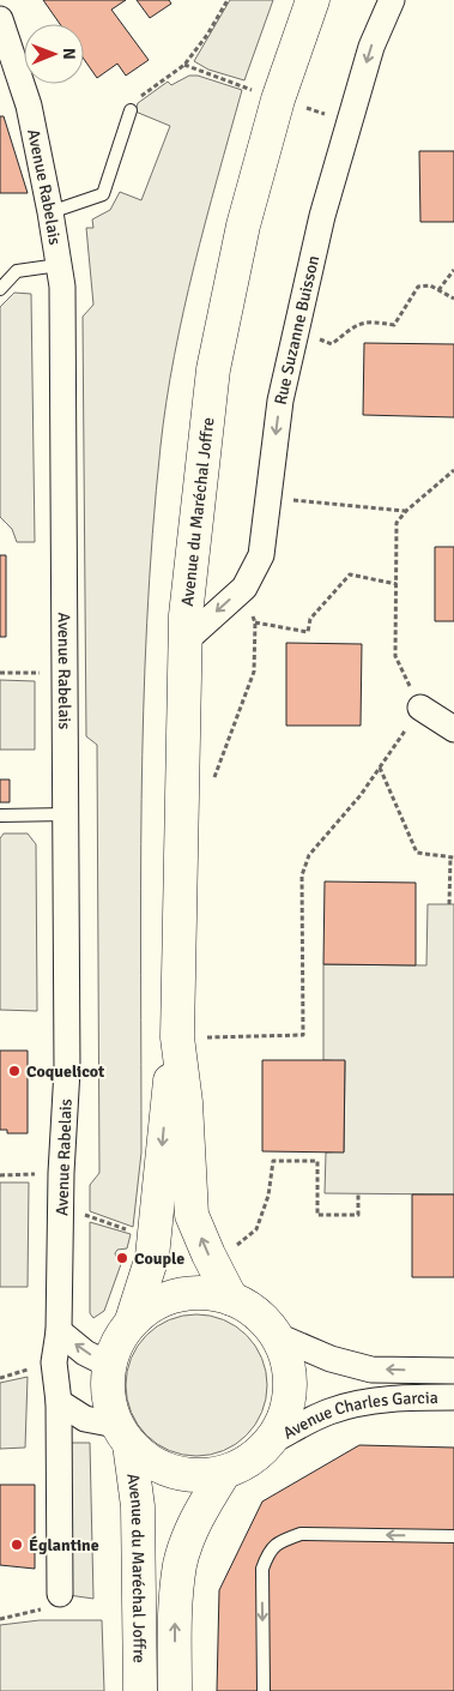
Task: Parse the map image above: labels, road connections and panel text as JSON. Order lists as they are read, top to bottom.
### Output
{
  "streets": {
    "main road": ["Avenue du Maréchal Joffre"],
    "street": ["Avenue Rabelais", "Rue Suzanne Buisson", "Avenue Charles Garcia"]
  },
  "crossings": [
    ["Rue Suzanne Buisson", "Avenue du Maréchal Joffre"],
    ["Avenue du Maréchal Joffre", "Avenue Charles Garcia"]
  ],
  "one_way": ["Rue Suzanne Buisson", "Avenue Charles Garcia"],
  "places": ["Coquelicot", "Couple", "Églantine"],
  "north": "right"
}
